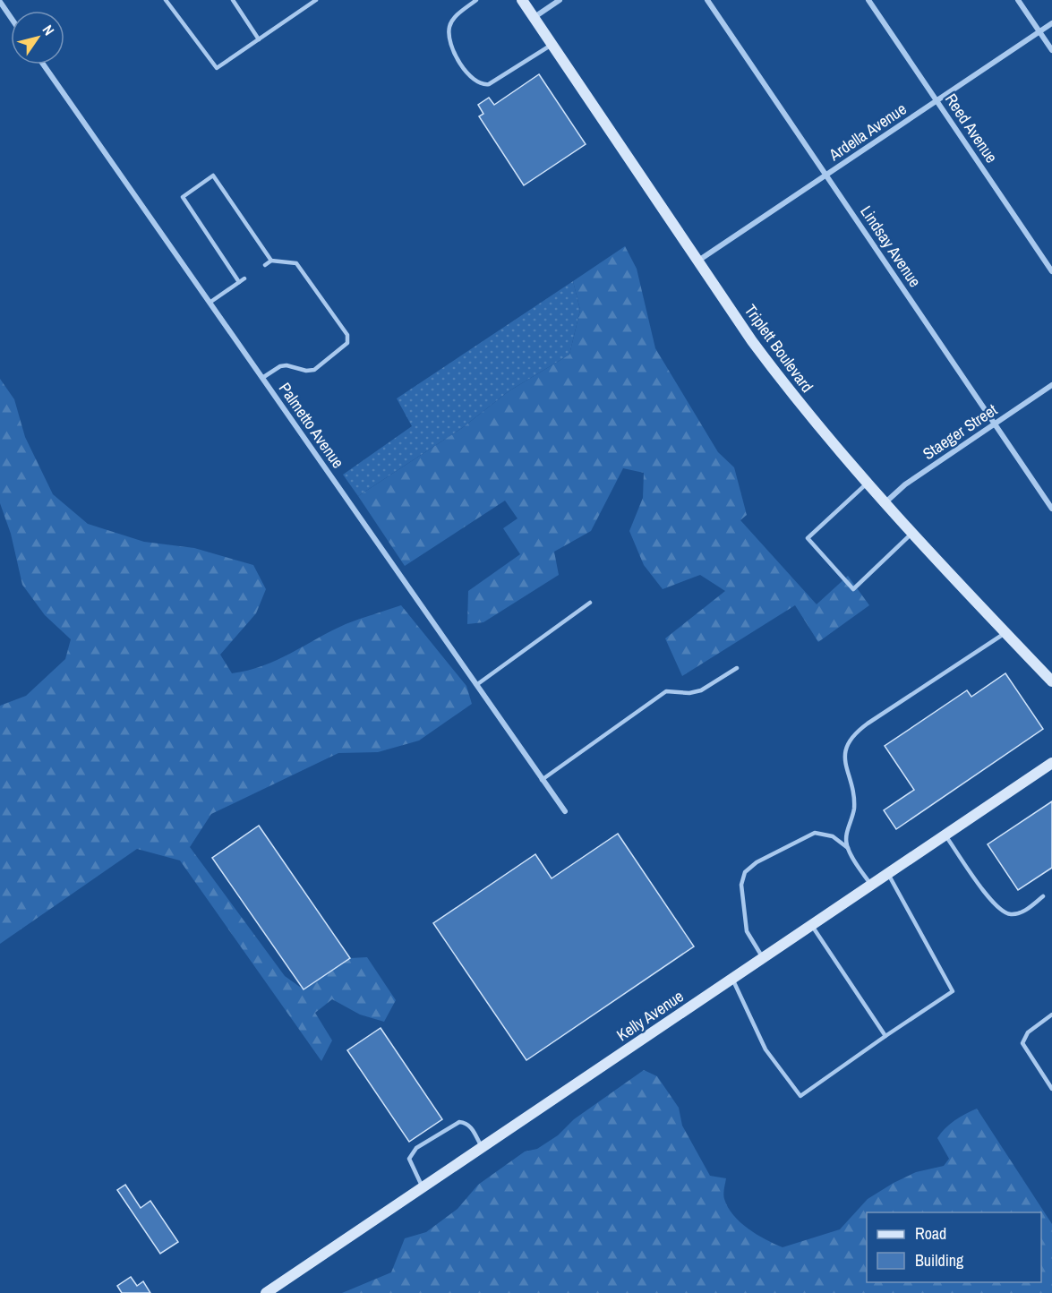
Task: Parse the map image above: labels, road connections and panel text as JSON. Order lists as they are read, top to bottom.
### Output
{
  "streets": {
    "main road": ["Triplett Boulevard", "Kelly Avenue"],
    "street": [
      "Reed Avenue",
      "Ardella Avenue",
      "Lindsay Avenue",
      "Palmetto Avenue",
      "Staeger Street"
    ]
  },
  "crossings": [
    ["Reed Avenue", "Ardella Avenue"],
    ["Ardella Avenue", "Lindsay Avenue"],
    ["Ardella Avenue", "Triplett Boulevard"],
    ["Lindsay Avenue", "Staeger Street"],
    ["Triplett Boulevard", "Staeger Street"]
  ],
  "legend": ["Road", "Building"],
  "north": "top right"
}
